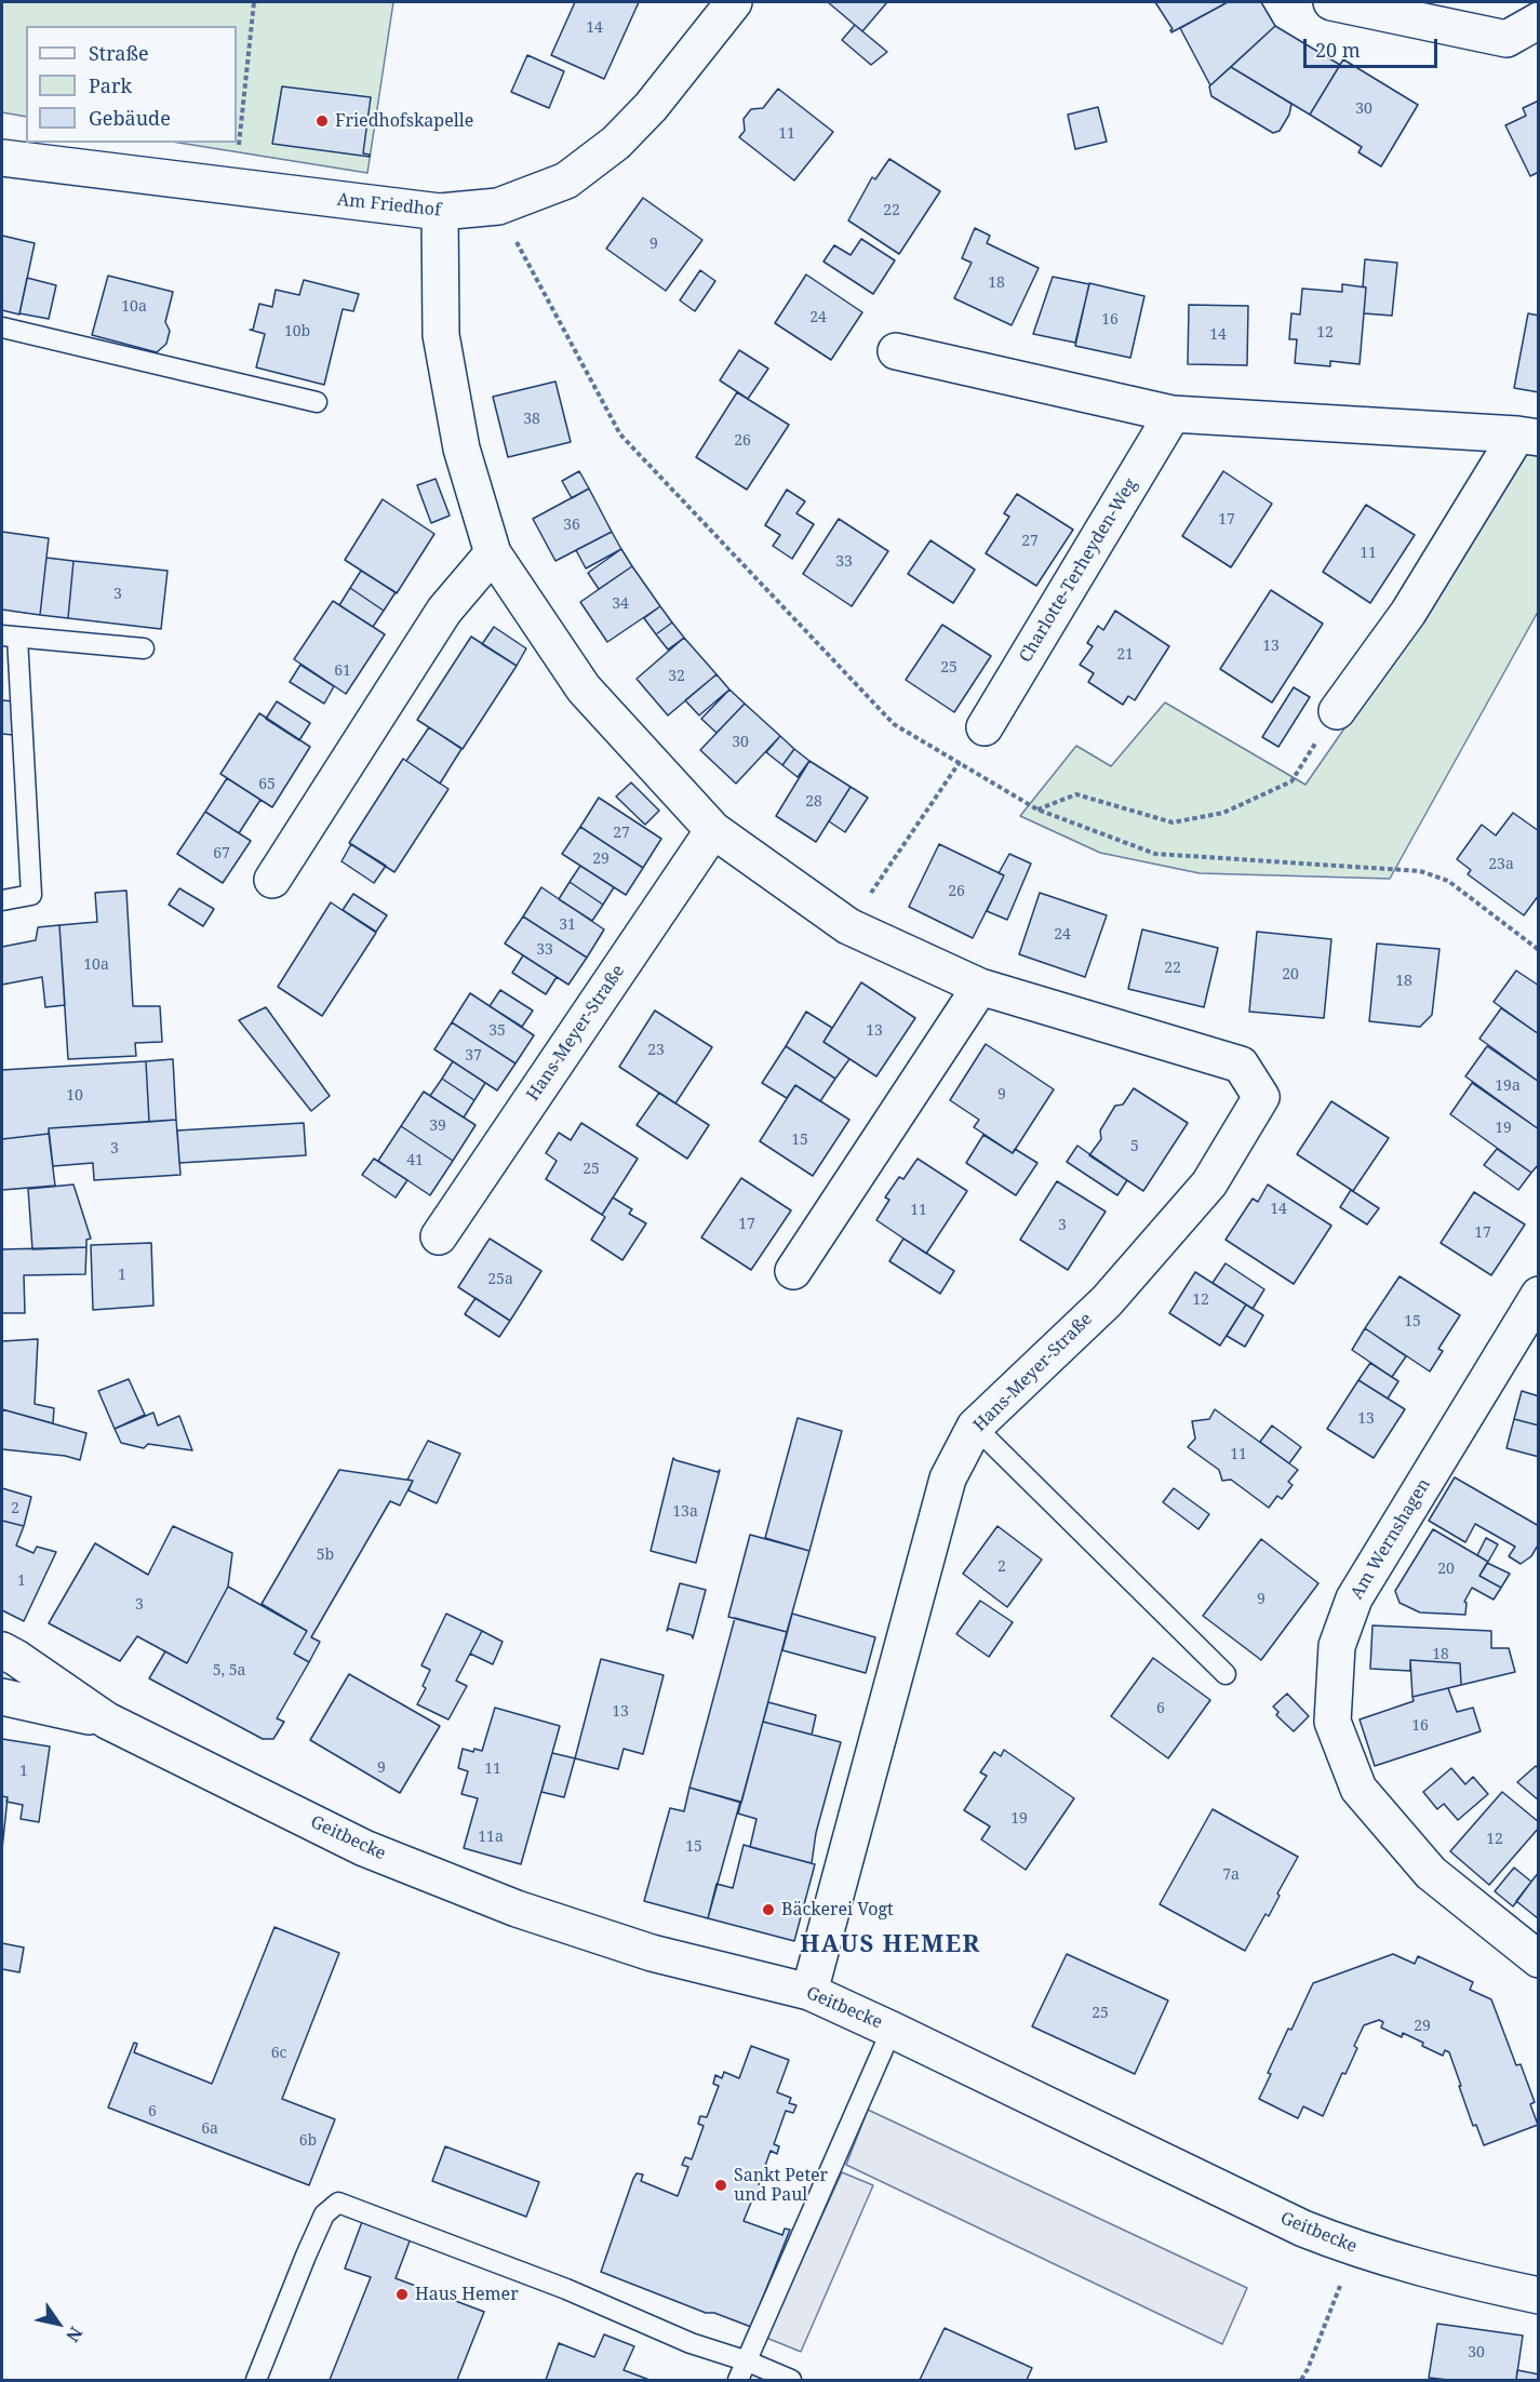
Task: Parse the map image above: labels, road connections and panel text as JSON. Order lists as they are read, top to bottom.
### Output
{
  "streets": {
    "street": [
      "Am Friedhof",
      "Charlotte-Terheyden-Weg",
      "Hans-Meyer-Straße",
      "Am Wernshagen",
      "Geitbecke"
    ]
  },
  "crossings": [
    ["Am Friedhof", "Hans-Meyer-Straße"],
    ["Hans-Meyer-Straße", "Geitbecke"]
  ],
  "districts": ["HAUS HEMER"],
  "places": [
    "Friedhofskapelle",
    "Bäckerei Vogt",
    "Sankt Peter und Paul",
    "Haus Hemer"
  ],
  "house_numbers": [
    "14",
    "30",
    "11",
    "22",
    "9",
    "18",
    "10a",
    "24",
    "16",
    "10b",
    "12",
    "14",
    "38",
    "26",
    "17",
    "36",
    "27",
    "11",
    "33",
    "3",
    "34",
    "13",
    "21",
    "25",
    "61",
    "32",
    "30",
    "65",
    "28",
    "27",
    "67",
    "29",
    "23a",
    "26",
    "31",
    "24",
    "33",
    "10a",
    "22",
    "20",
    "18",
    "35",
    "13",
    "23",
    "37",
    "19a",
    "9",
    "10",
    "39",
    "19",
    "15",
    "5",
    "3",
    "41",
    "25",
    "14",
    "11",
    "17",
    "3",
    "17",
    "1",
    "25a",
    "12",
    "15",
    "13",
    "11",
    "2",
    "13a",
    "5b",
    "2",
    "20",
    "1",
    "9",
    "3",
    "18",
    "5, 5a",
    "6",
    "13",
    "16",
    "9",
    "11",
    "1",
    "19",
    "11a",
    "12",
    "15",
    "7a",
    "25",
    "29",
    "6c",
    "6",
    "6a",
    "6b",
    "30"
  ],
  "legend": ["Straße", "Park", "Gebäude"],
  "scale_bar": "20 m",
  "north": "bottom right"
}
